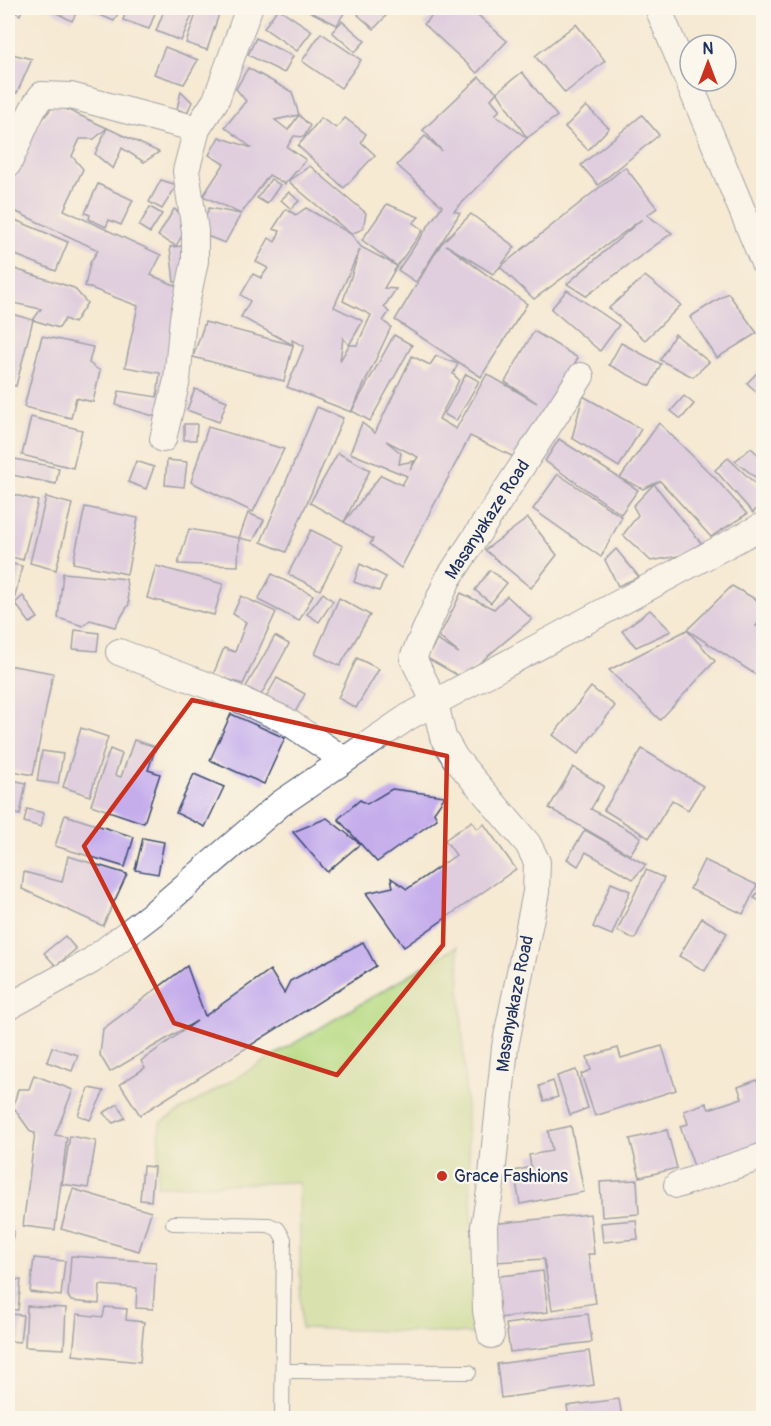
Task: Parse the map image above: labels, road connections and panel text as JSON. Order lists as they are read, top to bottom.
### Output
{
  "streets": {
    "street": ["Masanyakaze Road"]
  },
  "places": ["Grace Fashions"],
  "north": "top"
}
